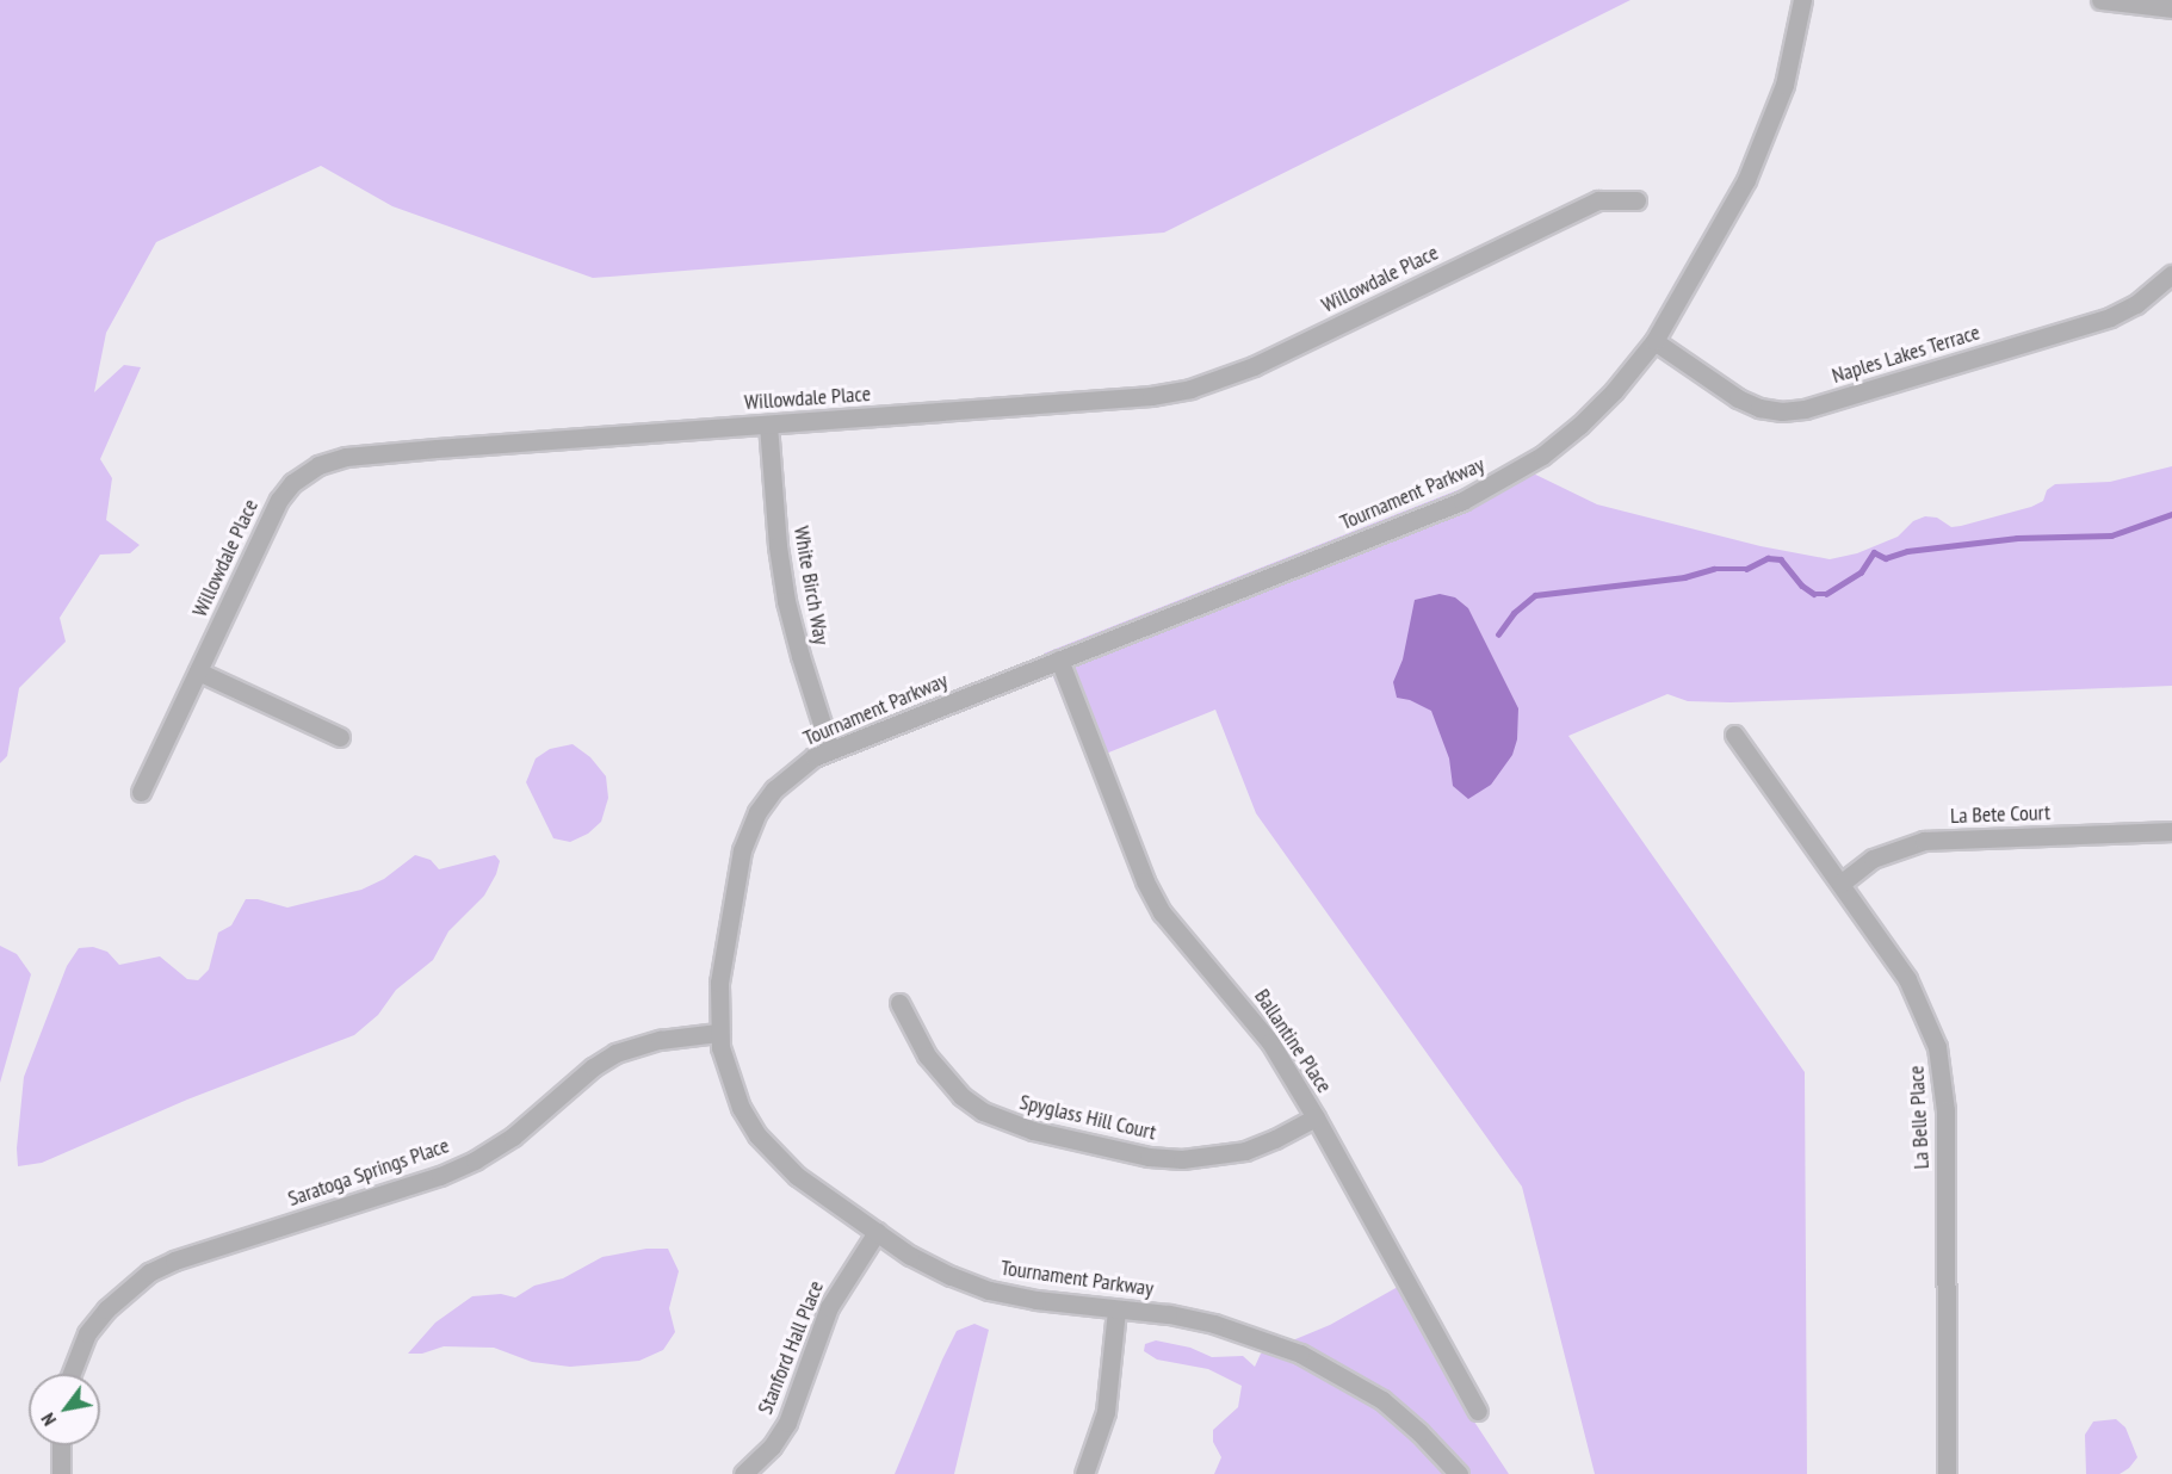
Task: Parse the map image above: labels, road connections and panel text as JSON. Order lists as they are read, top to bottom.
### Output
{
  "streets": {
    "street": [
      "Willowdale Place",
      "Naples Lakes Terrace",
      "Tournament Parkway",
      "White Birch Way",
      "La Bete Court",
      "Ballantine Place",
      "Spyglass Hill Court",
      "La Belle Place",
      "Saratoga Springs Place",
      "Stanford Hall Place"
    ]
  },
  "crossings": [
    ["Willowdale Place", "White Birch Way"],
    ["Naples Lakes Terrace", "Tournament Parkway"],
    ["Tournament Parkway", "White Birch Way"],
    ["Tournament Parkway", "Ballantine Place"],
    ["Tournament Parkway", "Saratoga Springs Place"],
    ["Tournament Parkway", "Stanford Hall Place"],
    ["La Bete Court", "La Belle Place"],
    ["Ballantine Place", "Spyglass Hill Court"]
  ],
  "north": "bottom left"
}
